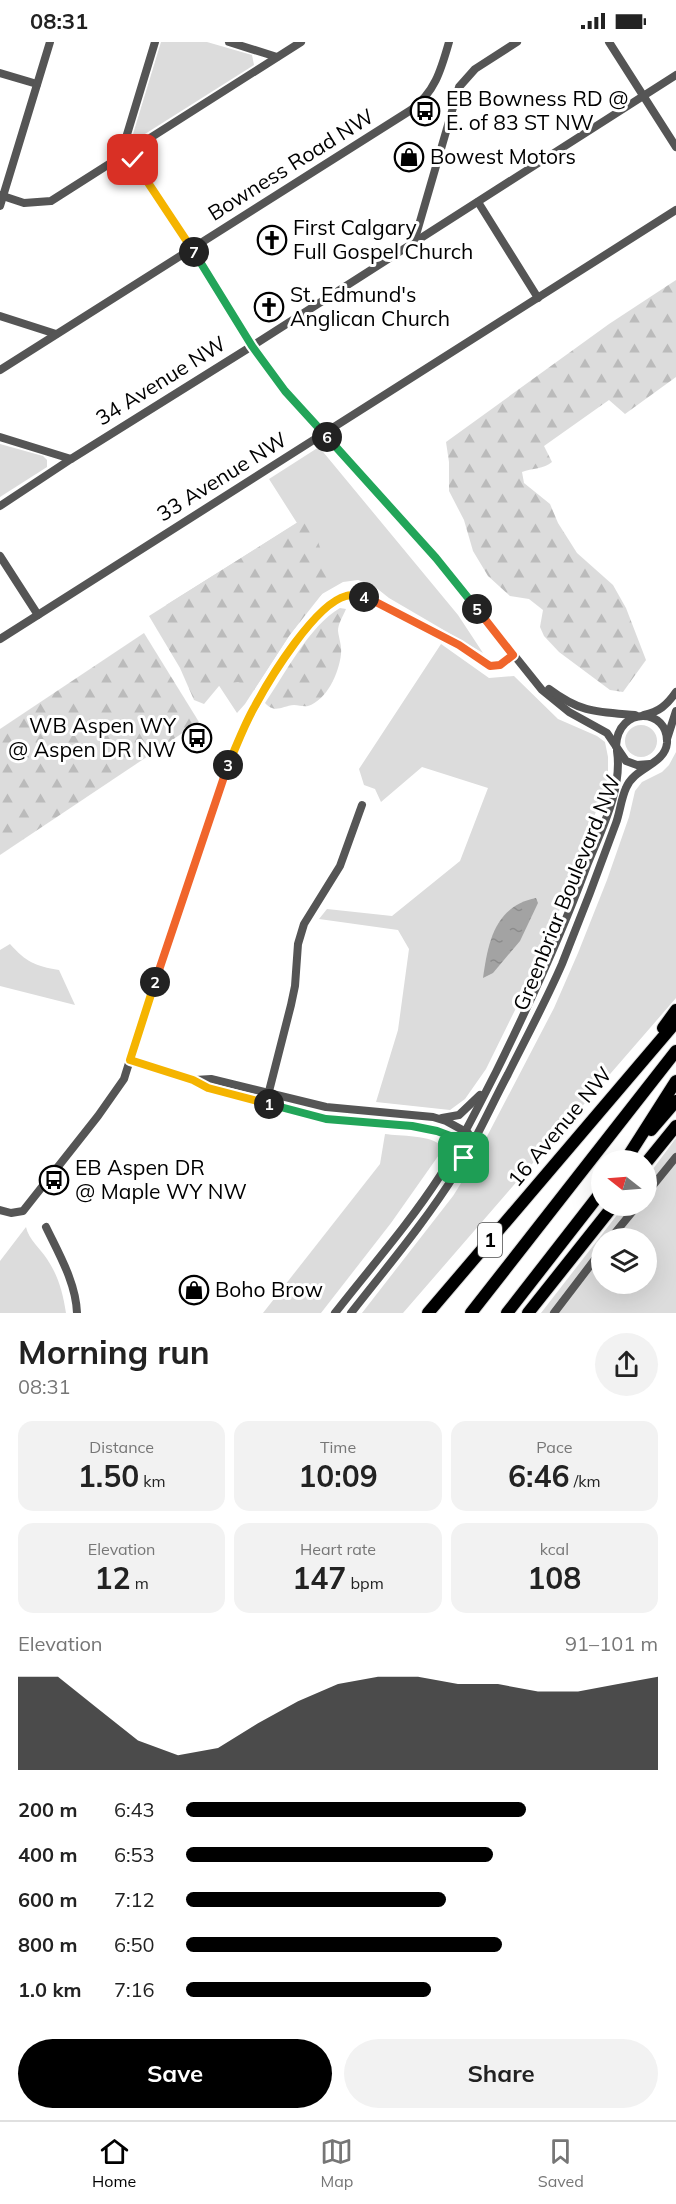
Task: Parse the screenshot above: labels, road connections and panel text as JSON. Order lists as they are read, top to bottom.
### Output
{
  "streets": {
    "highway": ["16 Avenue NW", "1"],
    "street": [
      "Bowness Road NW",
      "34 Avenue NW",
      "33 Avenue NW",
      "Greenbriar Boulevard NW"
    ]
  },
  "places": {
    "bus stop": ["EB Bowness RD @ E. of 83 ST NW", "WB Aspen WY @ Aspen DR NW", "EB Aspen DR @ Maple WY NW"],
    "shop": ["Bowest Motors", "Boho Brow"],
    "church": ["First Calgary Full Gospel Church", "St. Edmund's Anglican Church"]
  },
  "north": "left",
  "page": {
    "status": "08:31",
    "pins": [
      "7",
      "6",
      "4",
      "5",
      "3",
      "2",
      "1"
    ],
    "heading": ["Morning run", "08:31"],
    "stats": [
      ["Distance", "1.50 km"],
      ["Time", "10:09"],
      ["Pace", "6:46 /km"],
      ["Elevation", "12 m"],
      ["Heart rate", "147 bpm"],
      ["kcal", "108"]
    ],
    "chart": ["Elevation", "91–101 m"],
    "list": [
      {
        "name": "200 m",
        "note": "6:43"
      },
      {
        "name": "400 m",
        "note": "6:53"
      },
      {
        "name": "600 m",
        "note": "7:12"
      },
      {
        "name": "800 m",
        "note": "6:50"
      },
      {
        "name": "1.0 km",
        "note": "7:16"
      }
    ],
    "buttons": ["Save", "Share"],
    "tabs": ["Home", "Map", "Saved"]
  }
}
